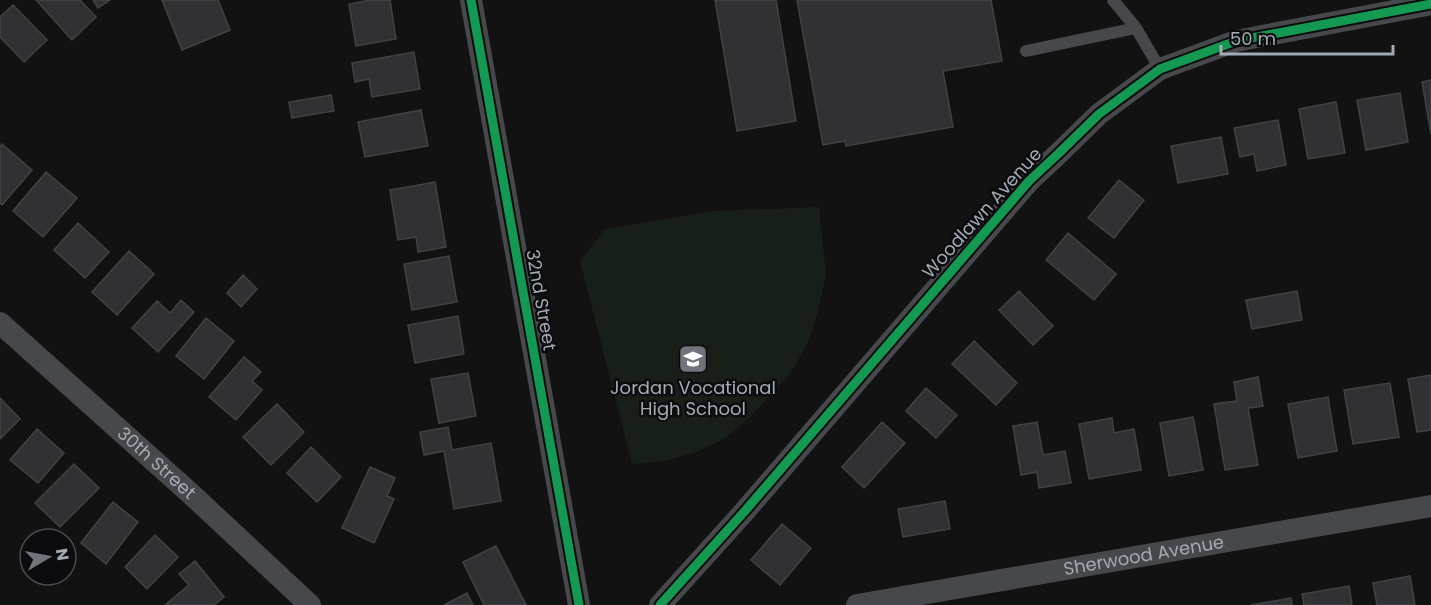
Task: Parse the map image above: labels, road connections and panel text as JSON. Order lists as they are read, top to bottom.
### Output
{
  "streets": {
    "street": [
      "Woodlawn Avenue",
      "32nd Street",
      "30th Street",
      "Sherwood Avenue"
    ]
  },
  "places": {
    "school or university": ["Jordan Vocational High School"]
  },
  "scale_bar": "50 m",
  "north": "right"
}
